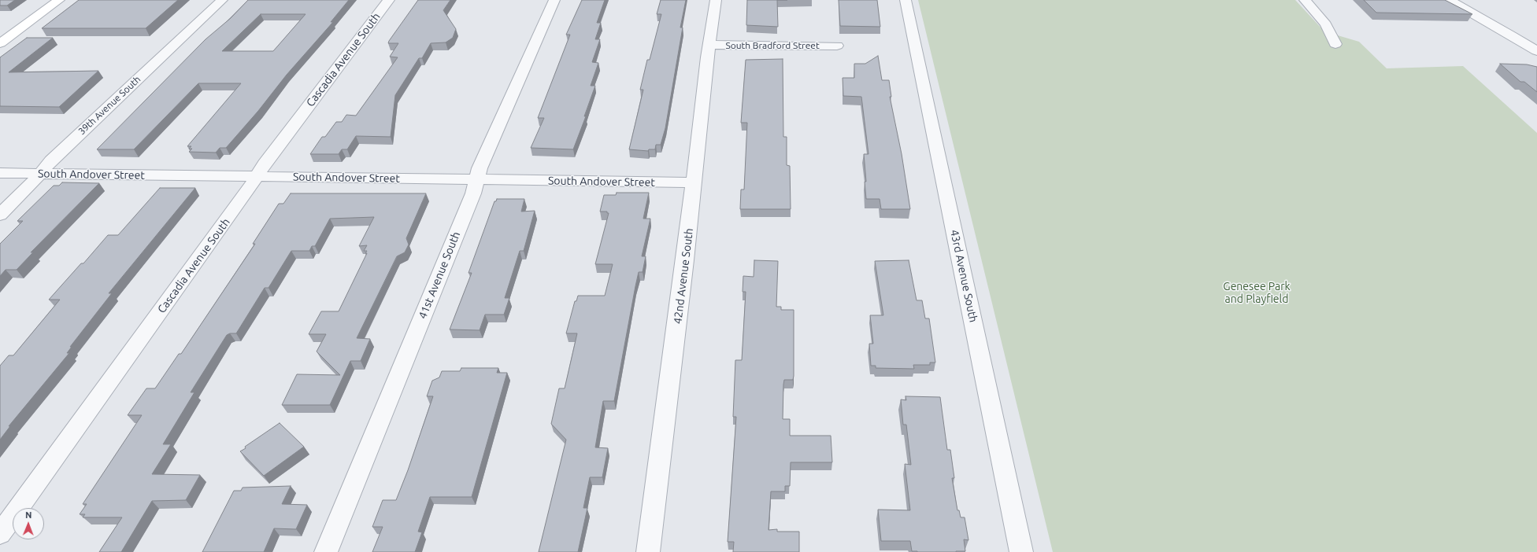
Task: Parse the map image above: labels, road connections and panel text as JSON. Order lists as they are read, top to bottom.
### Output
{
  "streets": {
    "street": [
      "South Bradford Street",
      "Cascadia Avenue South",
      "39th Avenue South",
      "South Andover Street",
      "41st Avenue South",
      "42nd Avenue South",
      "43rd Avenue South"
    ]
  },
  "crossings": [
    ["South Bradford Street", "42nd Avenue South"],
    ["Cascadia Avenue South", "South Andover Street"],
    ["39th Avenue South", "South Andover Street"],
    ["South Andover Street", "41st Avenue South"],
    ["South Andover Street", "42nd Avenue South"]
  ],
  "parks": ["Genesee Park and Playfield"],
  "north": "top"
}
